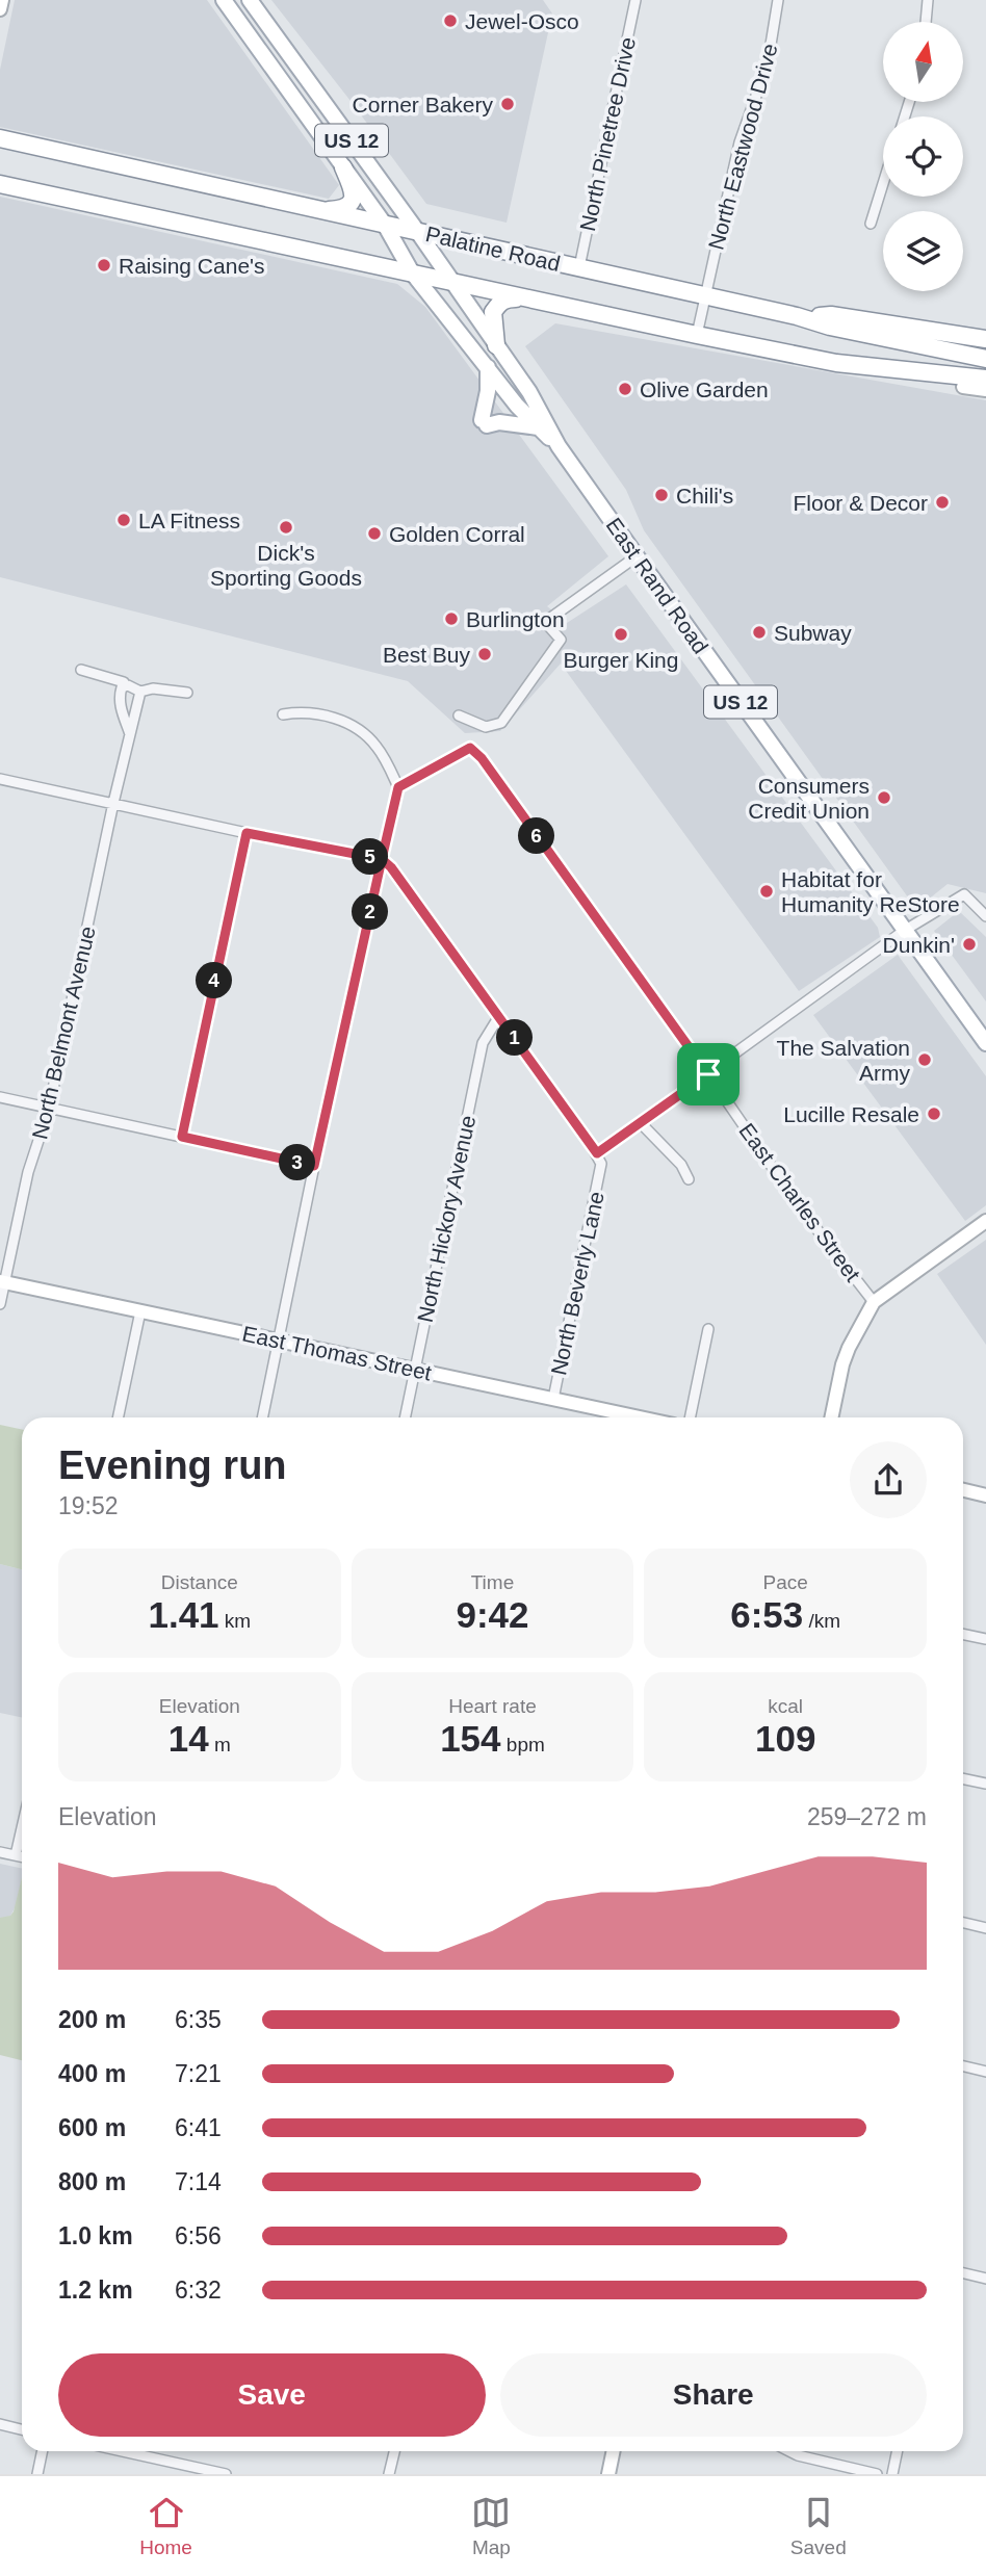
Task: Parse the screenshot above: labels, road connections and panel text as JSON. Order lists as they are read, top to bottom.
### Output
{
  "streets": {
    "highway": ["Palatine Road"],
    "main road": ["US 12", "East Rand Road"],
    "street": [
      "North Pinetree Drive",
      "North Eastwood Drive",
      "North Belmont Avenue",
      "East Charles Street",
      "North Hickory Avenue",
      "North Beverly Lane",
      "East Thomas Street"
    ]
  },
  "crossings": [
    ["North Pinetree Drive", "Palatine Road"],
    ["North Eastwood Drive", "Palatine Road"],
    ["Palatine Road", "East Rand Road"],
    ["North Belmont Avenue", "East Thomas Street"],
    ["North Hickory Avenue", "East Thomas Street"],
    ["North Beverly Lane", "East Thomas Street"]
  ],
  "places": [
    "Jewel-Osco",
    "Corner Bakery",
    "Raising Cane's",
    "Olive Garden",
    "Chili's",
    "Floor & Decor",
    "LA Fitness",
    "Dick's Sporting Goods",
    "Golden Corral",
    "Burlington",
    "Subway",
    "Burger King",
    "Best Buy",
    "Consumers Credit Union",
    "Habitat for Humanity ReStore",
    "Dunkin'",
    "The Salvation Army",
    "Lucille Resale"
  ],
  "north": "top",
  "page": {
    "pins": [
      "6",
      "5",
      "2",
      "4",
      "1",
      "3"
    ],
    "heading": ["Evening run", "19:52"],
    "stats": [
      ["Distance", "1.41 km"],
      ["Time", "9:42"],
      ["Pace", "6:53 /km"],
      ["Elevation", "14 m"],
      ["Heart rate", "154 bpm"],
      ["kcal", "109"]
    ],
    "chart": ["Elevation", "259–272 m"],
    "list": [
      {
        "name": "200 m",
        "note": "6:35"
      },
      {
        "name": "400 m",
        "note": "7:21"
      },
      {
        "name": "600 m",
        "note": "6:41"
      },
      {
        "name": "800 m",
        "note": "7:14"
      },
      {
        "name": "1.0 km",
        "note": "6:56"
      },
      {
        "name": "1.2 km",
        "note": "6:32"
      }
    ],
    "buttons": ["Save", "Share"],
    "tabs": ["Home", "Map", "Saved"]
  }
}
